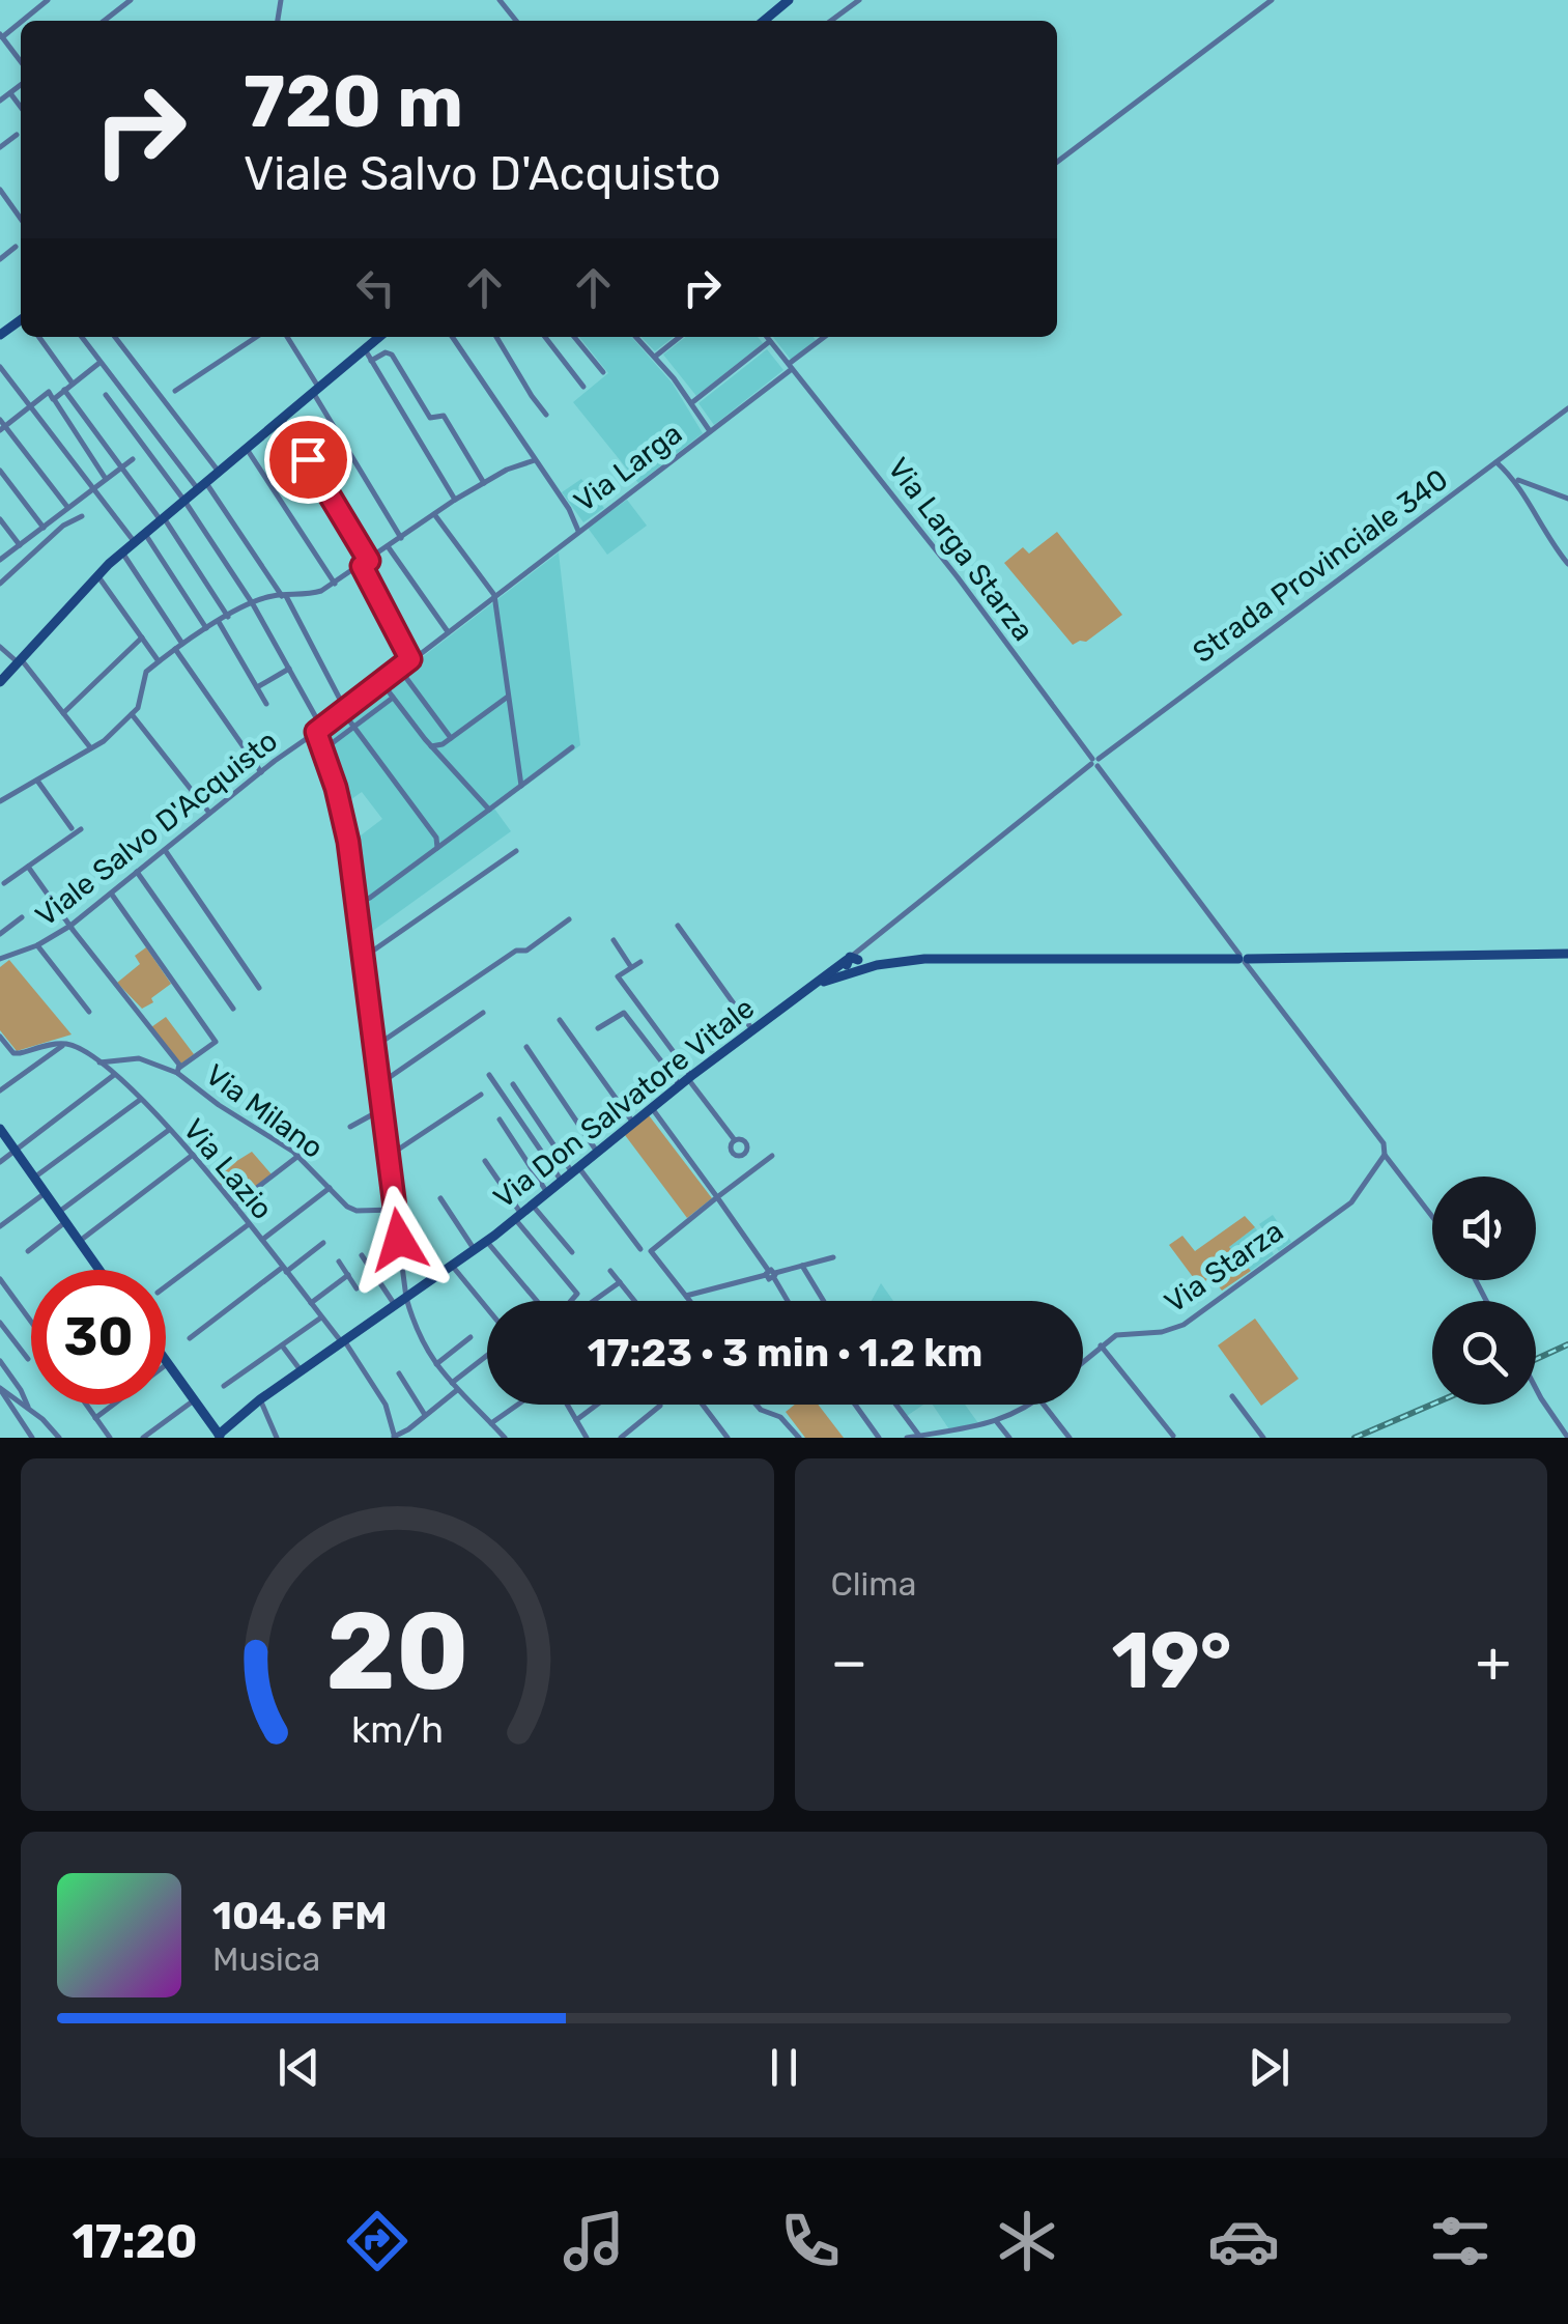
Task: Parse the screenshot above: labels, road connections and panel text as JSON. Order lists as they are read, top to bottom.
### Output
{
  "streets": {
    "street": [
      "Via Larga",
      "Via Larga Starza",
      "Strada Provinciale 340",
      "Viale Salvo D'Acquisto",
      "Via Don Salvatore Vitale",
      "Via Milano",
      "Via Lazio",
      "Via Starza"
    ]
  },
  "crossings": [
    ["Via Larga", "Via Larga Starza"],
    ["Via Larga", "Viale Salvo D'Acquisto"],
    ["Via Larga Starza", "Strada Provinciale 340"],
    ["Via Larga Starza", "Via Don Salvatore Vitale"],
    ["Via Larga Starza", "Via Starza"],
    ["Strada Provinciale 340", "Via Don Salvatore Vitale"],
    ["Via Don Salvatore Vitale", "Via Lazio"],
    ["Via Milano", "Via Lazio"]
  ],
  "page": {
    "turn": ["720 m", "Viale Salvo D'Acquisto"],
    "limit": "30",
    "trip": "17:23 · 3 min · 1.2 km",
    "tile": "Clima",
    "heat": ["−", "19°", "+"],
    "song": ["104.6 FM", "Musica"],
    "tabs": "17:20",
    "gauge": ["20", "km/h"]
  }
}
